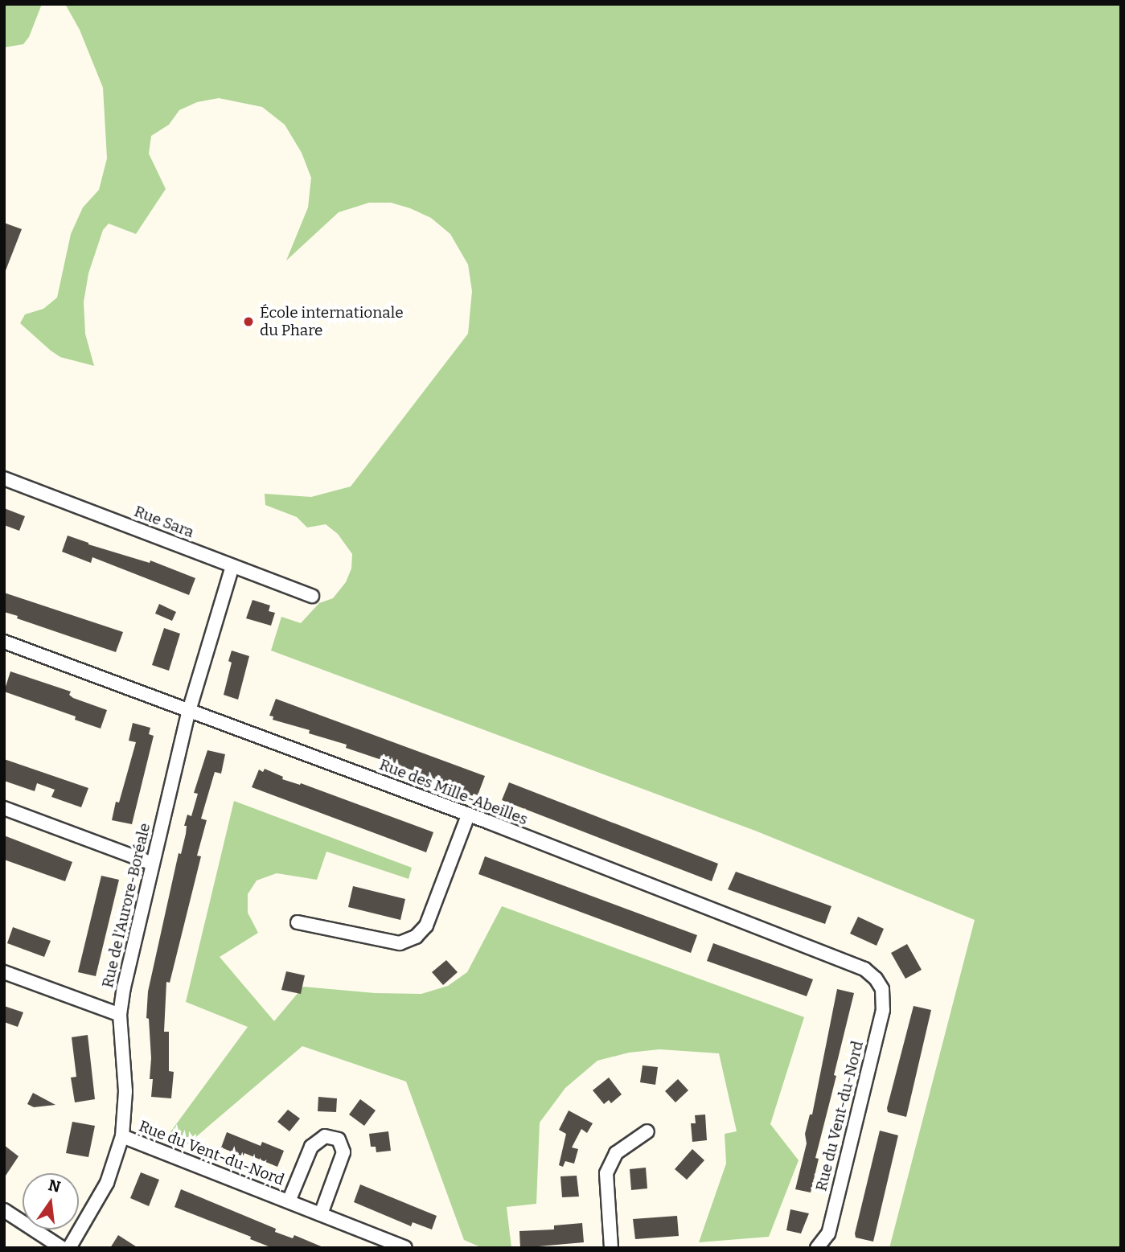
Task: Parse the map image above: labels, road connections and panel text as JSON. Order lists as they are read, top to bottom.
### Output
{
  "streets": {
    "street": [
      "Rue Sara",
      "Rue des Mille-Abeilles",
      "Rue de l'Aurore-Boréale",
      "Rue du Vent-du-Nord"
    ]
  },
  "crossings": [
    ["Rue Sara", "Rue de l'Aurore-Boréale"],
    ["Rue des Mille-Abeilles", "Rue de l'Aurore-Boréale"],
    ["Rue des Mille-Abeilles", "Rue du Vent-du-Nord"],
    ["Rue de l'Aurore-Boréale", "Rue du Vent-du-Nord"]
  ],
  "places": ["École internationale du Phare"],
  "north": "top"
}
